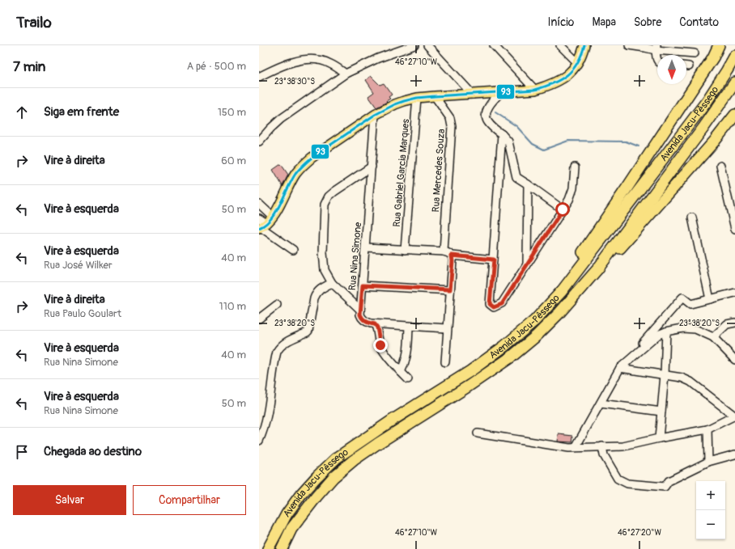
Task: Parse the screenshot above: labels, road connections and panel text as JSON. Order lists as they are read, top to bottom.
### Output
{
  "streets": {
    "highway": ["Avenida Jacu-Pêssego"],
    "street": ["Rua Mercedes Souza", "Rua Gabriel Garcia Marques", "Rua Nina Simone"]
  },
  "lines": ["transit line 93"],
  "north": "bottom",
  "page": {
    "header": "Trailo",
    "nav": [
      "Início",
      "Mapa",
      "Sobre",
      "Contato"
    ],
    "heading": ["7 min", "A pé · 500 m"],
    "list": [
      ["Siga em frente", "150 m"],
      ["Vire à direita", "60 m"],
      ["Vire à esquerda", "50 m"],
      ["Vire à esquerda", "Rua José Wilker", "40 m"],
      ["Vire à direita", "Rua Paulo Goulart", "110 m"],
      ["Vire à esquerda", "Rua Nina Simone", "40 m"],
      ["Vire à esquerda", "Rua Nina Simone", "50 m"],
      "Chegada ao destino"
    ],
    "buttons": ["Salvar", "Compartilhar"],
    "map_buttons": ["+", "−"]
  },
  "coordinates": [
    "46°27'10\"W",
    "23°38'30\"S",
    "23°38'20\"S",
    "46°27'20\"W"
  ]
}
